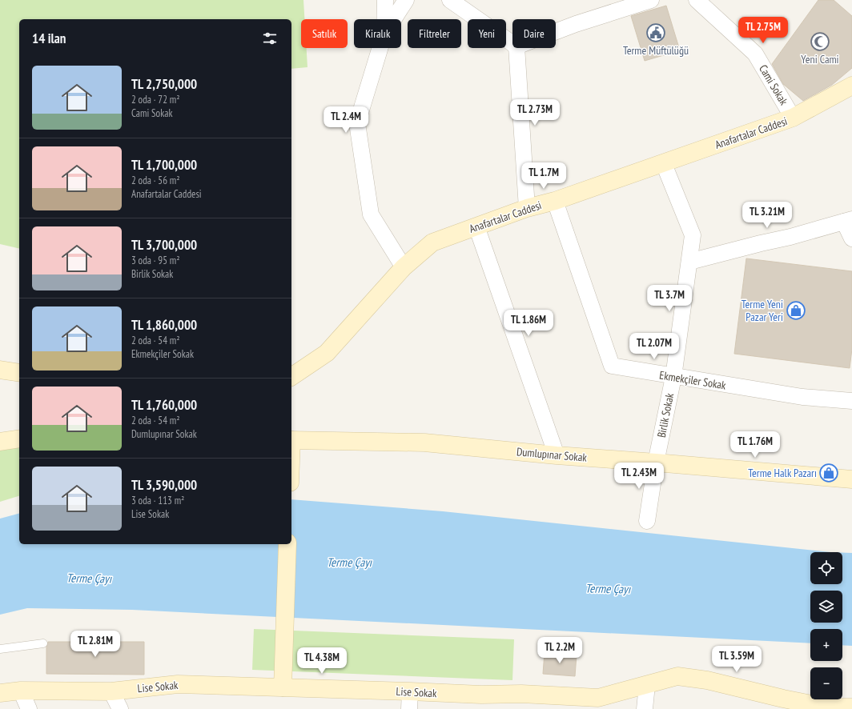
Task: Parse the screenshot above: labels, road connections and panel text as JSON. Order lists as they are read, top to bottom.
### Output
{
  "streets": {
    "street": [
      "Cami Sokak",
      "Anafartalar Caddesi",
      "Ekmekçiler Sokak",
      "Birlik Sokak",
      "Dumlupınar Sokak",
      "Lise Sokak"
    ]
  },
  "crossings": [
    ["Cami Sokak", "Anafartalar Caddesi"],
    ["Anafartalar Caddesi", "Ekmekçiler Sokak"],
    ["Anafartalar Caddesi", "Birlik Sokak"],
    ["Ekmekçiler Sokak", "Birlik Sokak"],
    ["Birlik Sokak", "Dumlupınar Sokak"]
  ],
  "water": ["Terme Çayı"],
  "places": {
    "public building": ["Terme Müftülüğü"],
    "mosque": ["Yeni Cami"],
    "shop": ["Terme Yeni Pazar Yeri", "Terme Halk Pazarı"]
  },
  "page": {
    "price": [
      "TL 2.75M",
      "TL 2.73M",
      "TL 2.4M",
      "TL 1.7M",
      "TL 3.21M",
      "TL 3.7M",
      "TL 1.86M",
      "TL 2.07M",
      "TL 1.76M",
      "TL 2.43M",
      "TL 2.81M",
      "TL 2.2M",
      "TL 3.59M",
      "TL 4.38M"
    ],
    "chip": [
      "Satılık",
      "Kiralık",
      "Filtreler",
      "Yeni",
      "Daire"
    ],
    "heading": "14 ilan",
    "list": [
      {
        "name": "TL 2,750,000",
        "note": "2 oda · 72 m² · Cami Sokak"
      },
      {
        "name": "TL 1,700,000",
        "note": "2 oda · 56 m² · Anafartalar Caddesi"
      },
      {
        "name": "TL 3,700,000",
        "note": "3 oda · 95 m² · Birlik Sokak"
      },
      {
        "name": "TL 1,860,000",
        "note": "2 oda · 54 m² · Ekmekçiler Sokak"
      },
      {
        "name": "TL 1,760,000",
        "note": "2 oda · 54 m² · Dumlupınar Sokak"
      },
      {
        "name": "TL 3,590,000",
        "note": "3 oda · 113 m² · Lise Sokak"
      }
    ],
    "map_buttons": ["+", "−"]
  }
}
